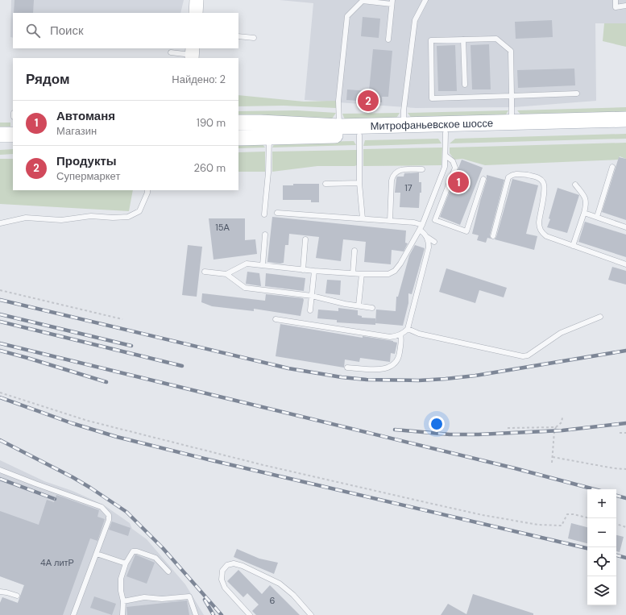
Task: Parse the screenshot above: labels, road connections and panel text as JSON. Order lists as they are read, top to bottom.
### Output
{
  "streets": {
    "main road": ["Митрофаньевское шоссе"]
  },
  "house_numbers": [
    "17",
    "15А",
    "4А литР",
    "6"
  ],
  "page": {
    "search": "Поиск",
    "heading": ["Рядом", "Найдено: 2"],
    "pins": ["2", "1"],
    "list": [
      {
        "mark": "1",
        "name": "Автоманя",
        "note": "Магазин",
        "value": "190 m"
      },
      {
        "mark": "2",
        "name": "Продукты",
        "note": "Супермаркет",
        "value": "260 m"
      }
    ],
    "map_buttons": ["+", "−"]
  }
}
